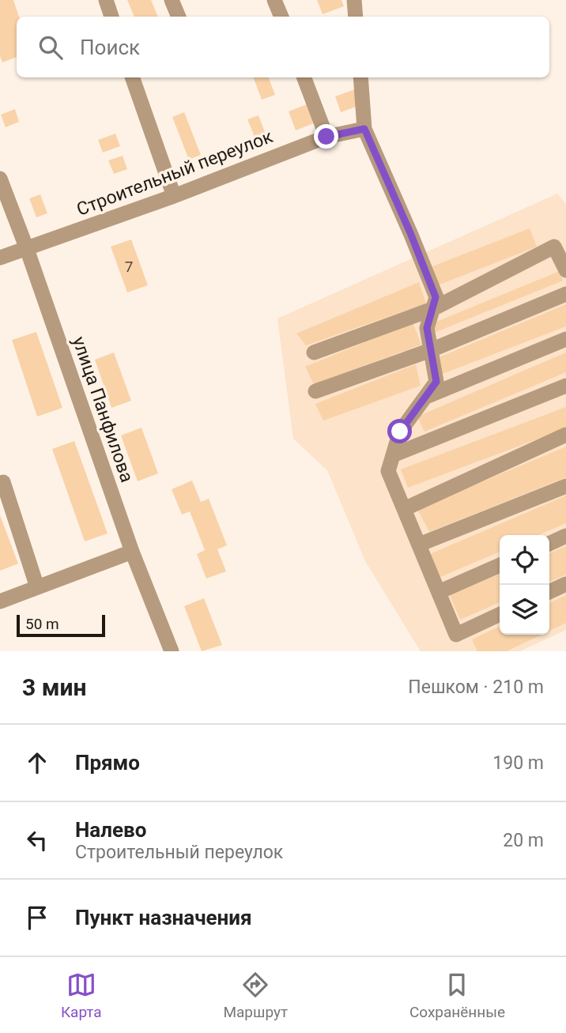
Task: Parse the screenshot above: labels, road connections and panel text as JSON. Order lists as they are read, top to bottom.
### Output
{
  "streets": {
    "street": ["Строительный переулок", "улица Панфилова"]
  },
  "crossings": [
    ["Строительный переулок", "улица Панфилова"]
  ],
  "house_numbers": ["7"],
  "scale_bar": "50 m",
  "page": {
    "search": "Поиск",
    "scale": "50 m",
    "heading": ["3 мин", "Пешком · 210 m"],
    "list": [
      ["Прямо", "190 m"],
      ["Налево", "Строительный переулок", "20 m"],
      "Пункт назначения"
    ],
    "nav": ["Карта", "Маршрут", "Сохранённые"]
  }
}
